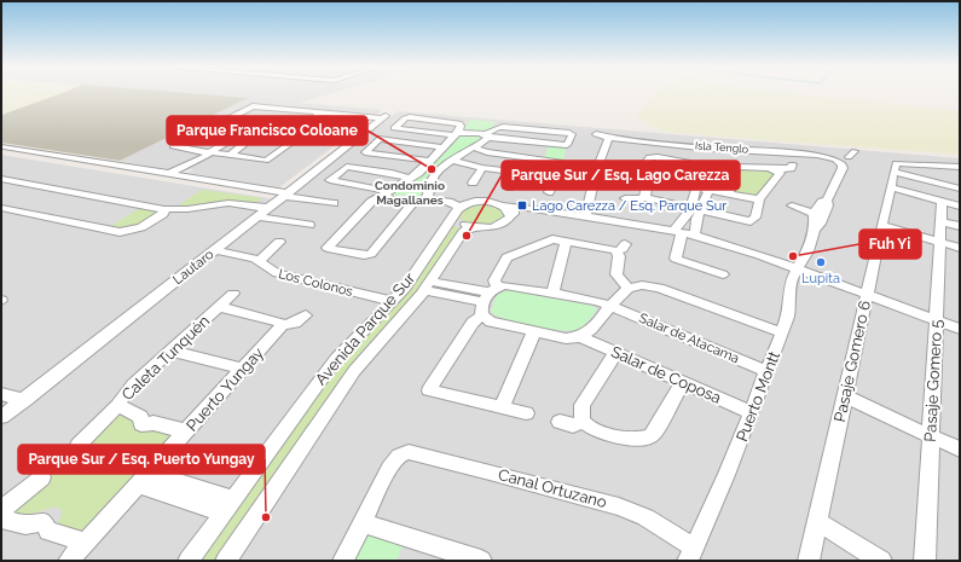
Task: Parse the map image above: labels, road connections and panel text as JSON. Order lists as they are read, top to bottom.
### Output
{
  "streets": {
    "street": [
      "Isla Tenglo",
      "Lautaro",
      "Los Colonos",
      "Avenida Parque Sur",
      "Salar de Atacama",
      "Caleta Tunquén",
      "Pasaje Gomero 6",
      "Salar de Coposa",
      "Pasaje Gomero 5",
      "Puerto Yungay",
      "Puerto Montt",
      "Canal Ortuzano"
    ]
  },
  "crossings": [
    ["Isla Tenglo", "Puerto Montt"],
    ["Lautaro", "Los Colonos"],
    ["Los Colonos", "Avenida Parque Sur"],
    ["Salar de Atacama", "Puerto Montt"],
    ["Salar de Coposa", "Puerto Montt"],
    ["Puerto Montt", "Canal Ortuzano"]
  ],
  "districts": ["Condominio Magallanes"],
  "places": {
    "other": [
      "Parque Francisco Coloane",
      "Parque Sur / Esq. Lago Carezza",
      "Fuh Yi",
      "Lupita",
      "Parque Sur / Esq. Puerto Yungay"
    ],
    "transit": ["Lago Carezza / Esq. Parque Sur"]
  }
}
